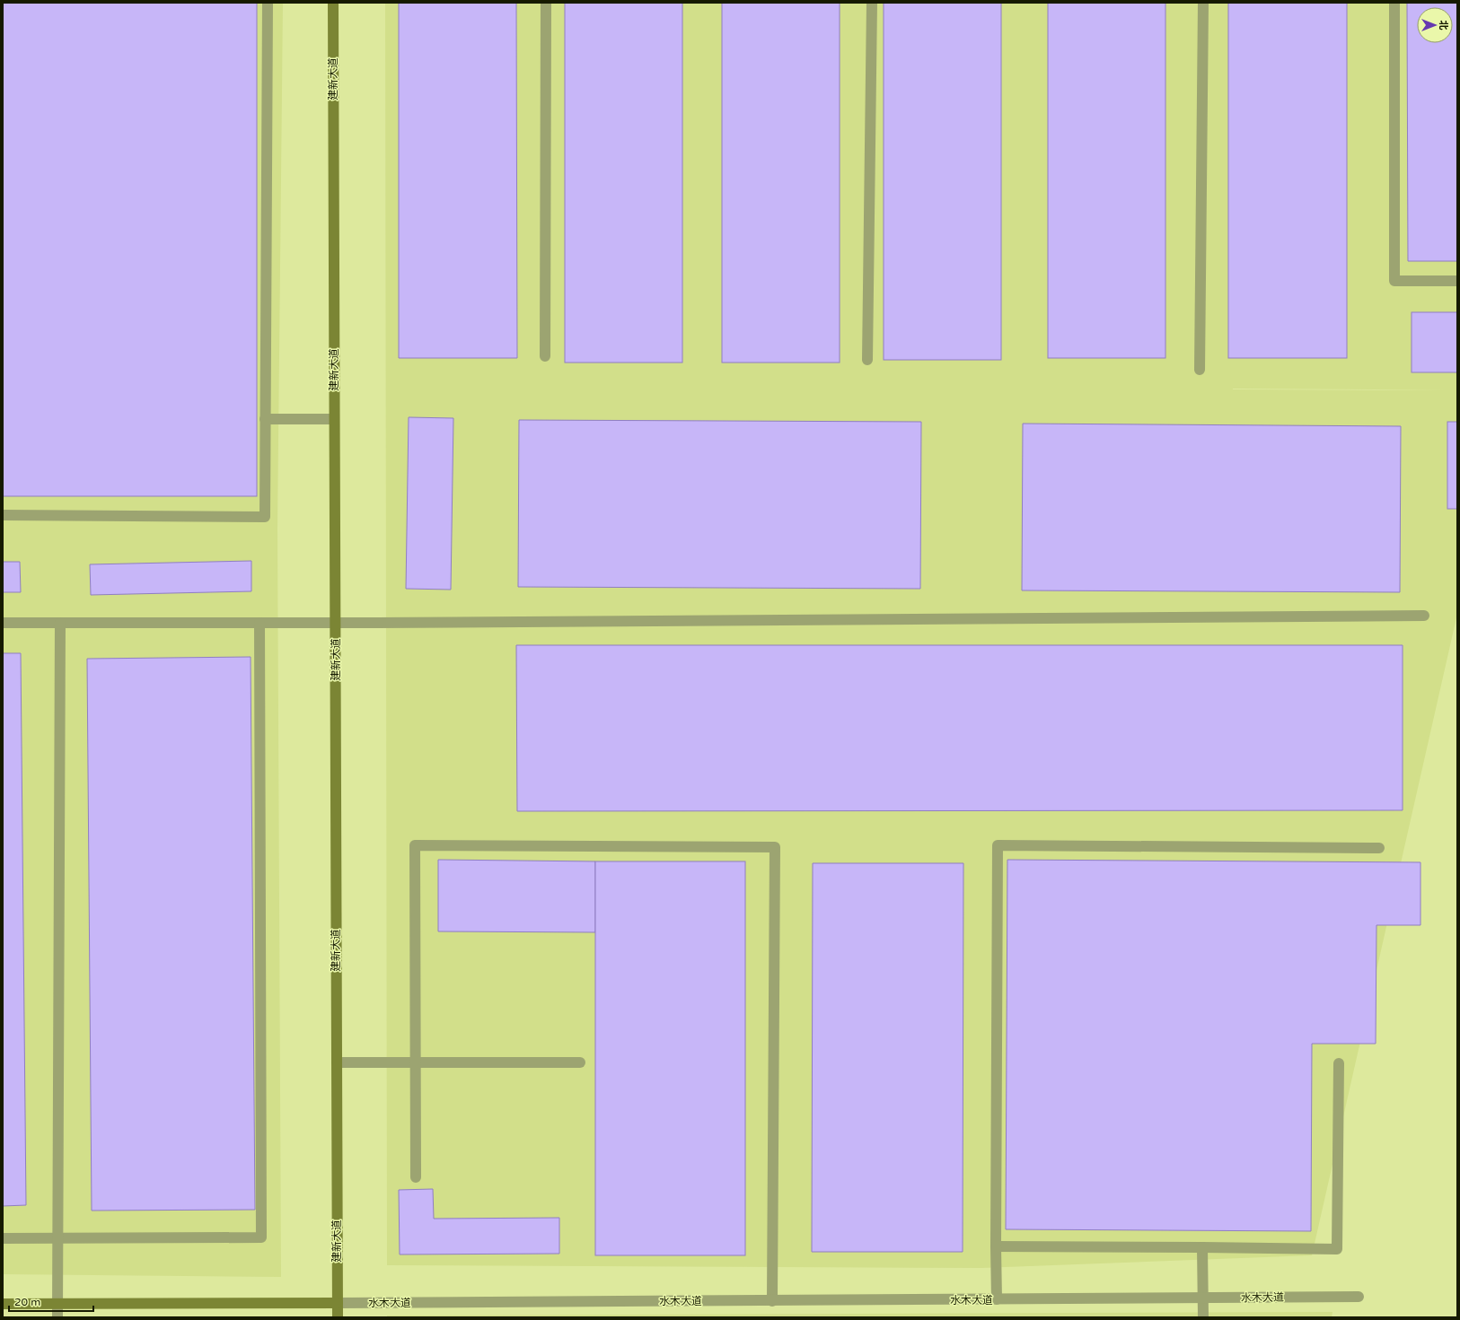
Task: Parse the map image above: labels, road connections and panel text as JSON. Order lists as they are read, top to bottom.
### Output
{
  "streets": {
    "street": ["建新大道", "水木大道"]
  },
  "crossings": [
    ["建新大道", "水木大道"]
  ],
  "scale_bar": "20 m",
  "north": "right"
}
